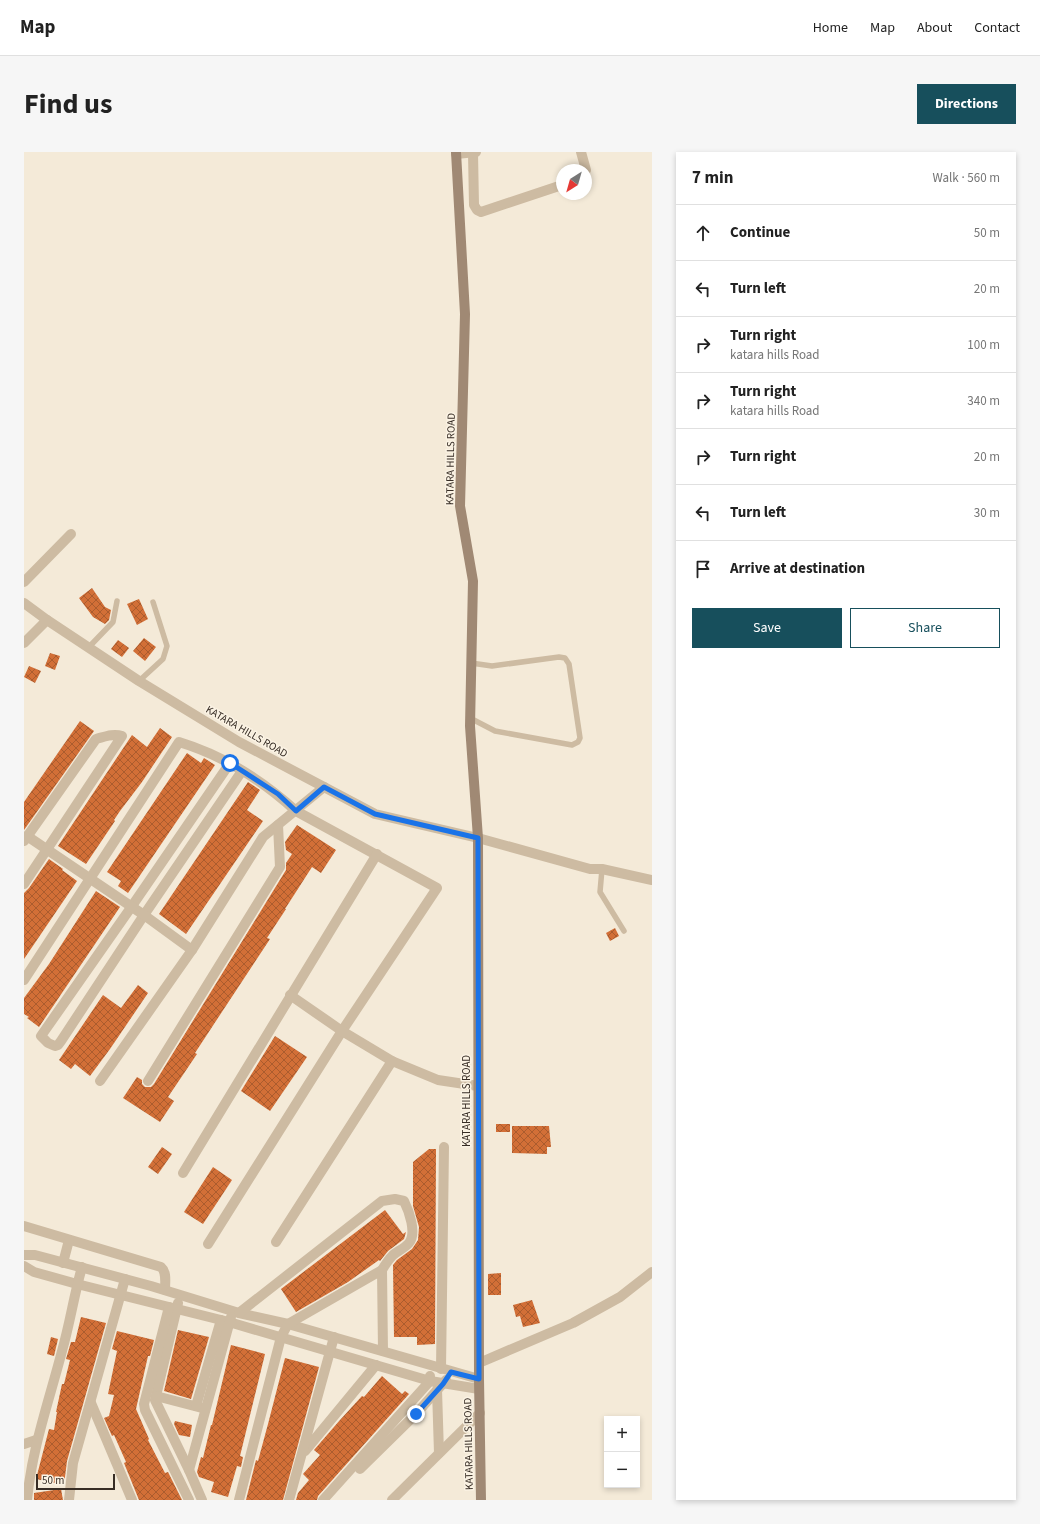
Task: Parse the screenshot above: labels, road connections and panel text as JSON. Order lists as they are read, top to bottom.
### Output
{
  "streets": {
    "main road": ["KATARA HILLS ROAD"]
  },
  "scale_bar": "50 m",
  "north": "bottom left",
  "page": {
    "header": "Map",
    "nav": [
      "Home",
      "Map",
      "About",
      "Contact"
    ],
    "title": "Find us",
    "buttons": [
      "Directions",
      ["Save", "Share"]
    ],
    "heading": ["7 min", "Walk · 560 m"],
    "list": [
      ["Continue", "50 m"],
      ["Turn left", "20 m"],
      ["Turn right", "katara hills Road", "100 m"],
      ["Turn right", "katara hills Road", "340 m"],
      ["Turn right", "20 m"],
      ["Turn left", "30 m"],
      "Arrive at destination"
    ],
    "map_buttons": ["+", "−"],
    "scale": "50 m"
  }
}
